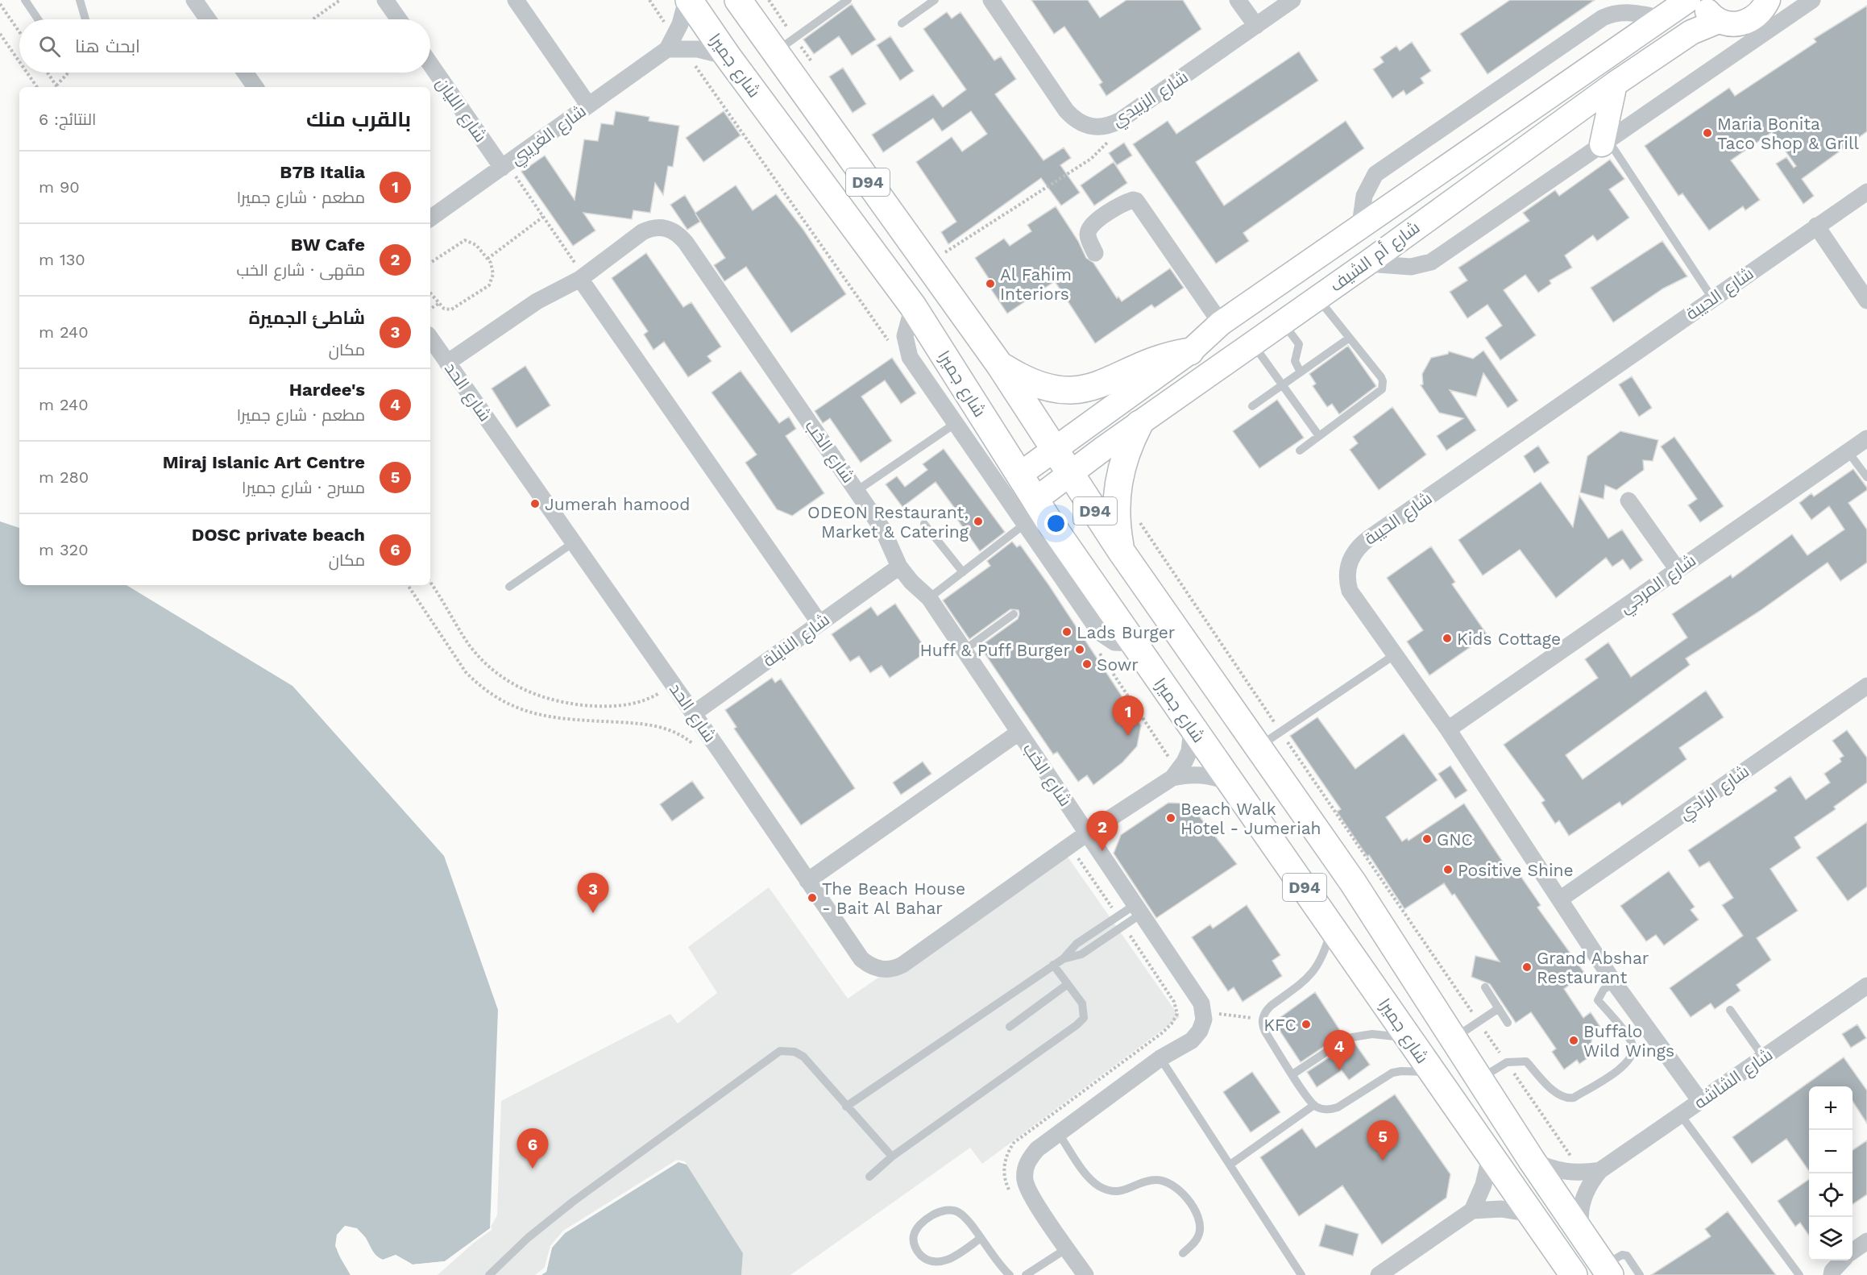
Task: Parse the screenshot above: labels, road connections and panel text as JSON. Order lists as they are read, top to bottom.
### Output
{
  "streets": {
    "main road": ["شارع جميرا", "D94", "شارع أم الشيف"],
    "street": [
      "شارع الزبيدي",
      "شارع الليان",
      "شارع الغريبي",
      "شارع الحيبة",
      "شارع الحد",
      "شارع الخب",
      "شارع المرجي",
      "شارع النايلة",
      "شارع الرادي",
      "شارع الشاشه"
    ]
  },
  "crossings": [
    ["شارع جميرا", "شارع الغريبي"],
    ["شارع جميرا", "شارع أم الشيف"],
    ["شارع الليان", "شارع الغريبي"],
    ["D94", "شارع أم الشيف"],
    ["D94", "شارع الشاشه"],
    ["شارع الحيبة", "شارع المرجي"],
    ["شارع الحيبة", "شارع الرادي"],
    ["شارع الحيبة", "شارع الشاشه"],
    ["شارع الحد", "شارع الخب"],
    ["شارع الحد", "شارع النايلة"],
    ["شارع الخب", "شارع النايلة"]
  ],
  "places": [
    "Maria Bonita Taco Shop & Grill",
    "Al Fahim Interiors",
    "Jumerah hamood",
    "ODEON Restaurant, Market & Catering",
    "Lads Burger",
    "Kids Cottage",
    "Huff & Puff Burger",
    "Sowr",
    "Beach Walk Hotel - Jumeriah",
    "GNC",
    "Positive Shine",
    "The Beach House - Bait Al Bahar",
    "Grand Abshar Restaurant",
    "KFC",
    "Buffalo Wild Wings"
  ],
  "page": {
    "search": "ابحث هنا",
    "heading": ["بالقرب منك", "النتائج: 6"],
    "list": [
      {
        "mark": "1",
        "name": "B7B Italia",
        "note": "مطعم · شارع جميرا",
        "value": "90 m"
      },
      {
        "mark": "2",
        "name": "BW Cafe",
        "note": "مقهى · شارع الخب",
        "value": "130 m"
      },
      {
        "mark": "3",
        "name": "شاطئ الجميرة",
        "note": "مكان",
        "value": "240 m"
      },
      {
        "mark": "4",
        "name": "Hardee's",
        "note": "مطعم · شارع جميرا",
        "value": "240 m"
      },
      {
        "mark": "5",
        "name": "Miraj Islanic Art Centre",
        "note": "مسرح · شارع جميرا",
        "value": "280 m"
      },
      {
        "mark": "6",
        "name": "DOSC private beach",
        "note": "مكان",
        "value": "320 m"
      }
    ],
    "pins": [
      "1",
      "2",
      "3",
      "4",
      "5",
      "6"
    ],
    "map_buttons": ["+", "−"]
  }
}
